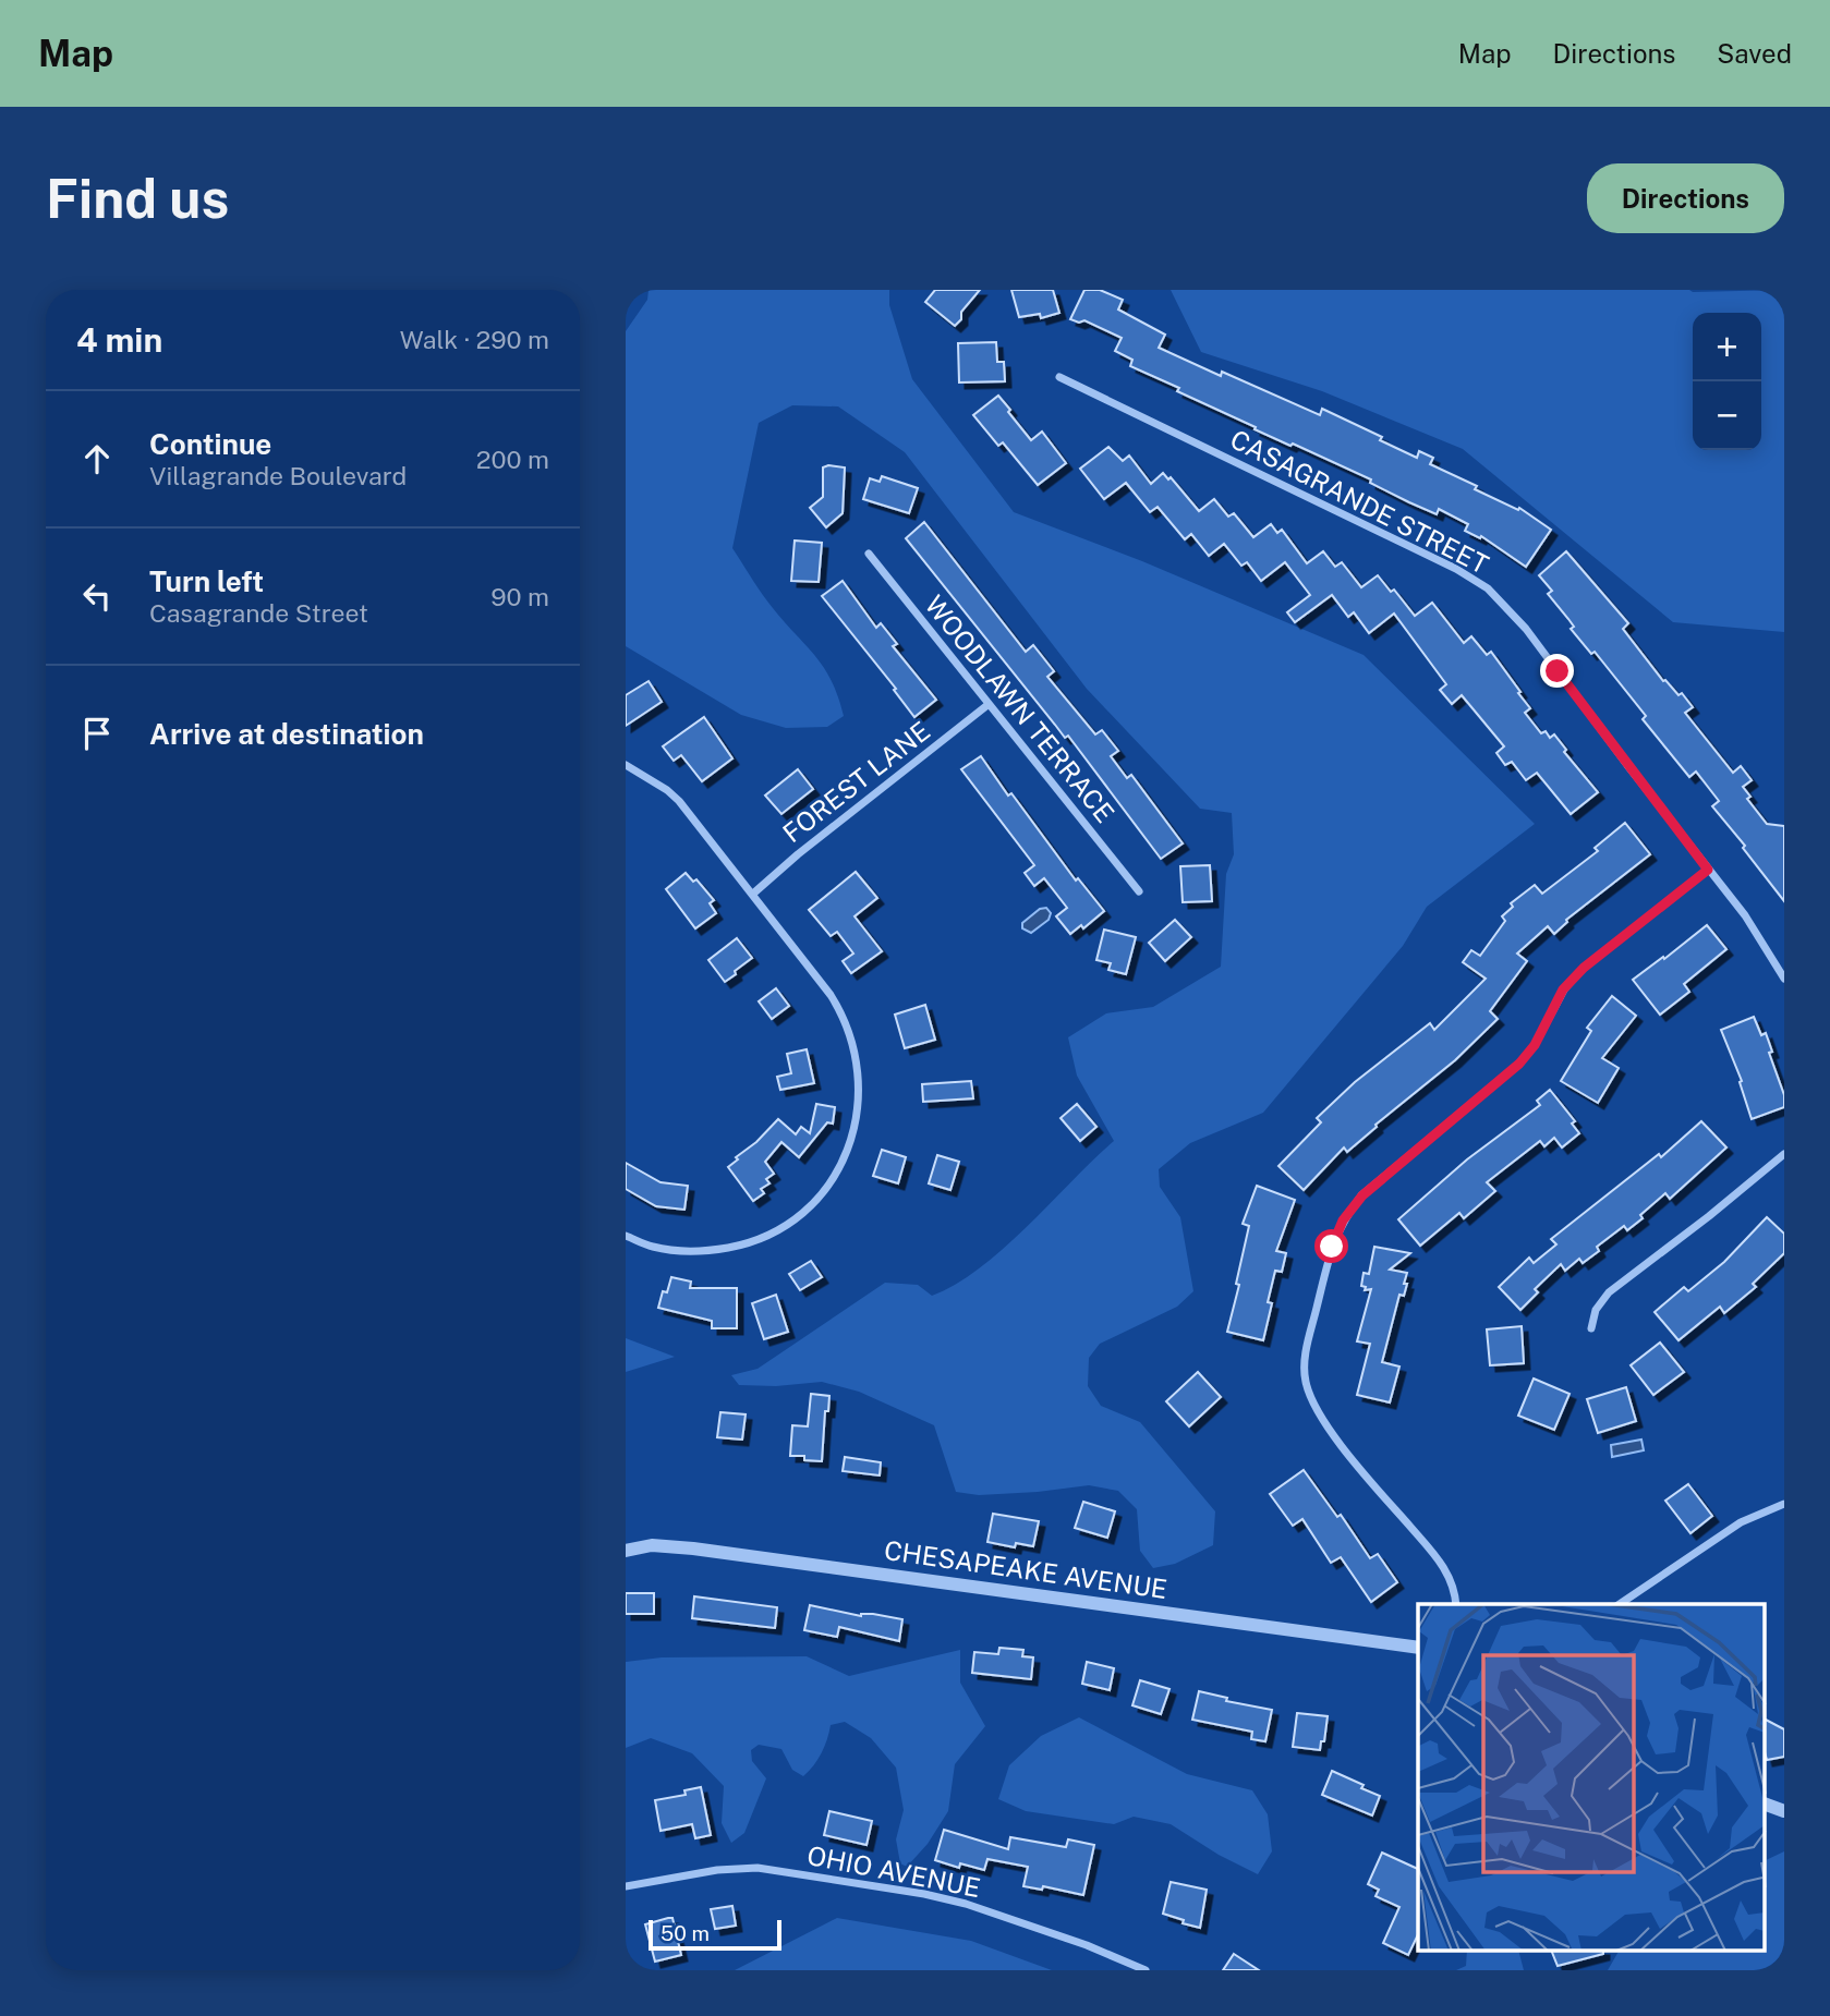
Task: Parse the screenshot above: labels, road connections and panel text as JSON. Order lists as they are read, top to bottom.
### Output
{
  "streets": {
    "street": [
      "CASAGRANDE STREET",
      "WOODLAWN TERRACE",
      "FOREST LANE",
      "CHESAPEAKE AVENUE",
      "OHIO AVENUE"
    ]
  },
  "crossings": [
    ["WOODLAWN TERRACE", "FOREST LANE"]
  ],
  "scale_bar": "50 m",
  "page": {
    "header": "Map",
    "nav": ["Map", "Directions", "Saved"],
    "buttons": "Directions",
    "title": "Find us",
    "heading": ["4 min", "Walk · 290 m"],
    "map_buttons": ["+", "−"],
    "list": [
      ["Continue", "Villagrande Boulevard", "200 m"],
      ["Turn left", "Casagrande Street", "90 m"],
      "Arrive at destination"
    ],
    "scale": "50 m"
  }
}
